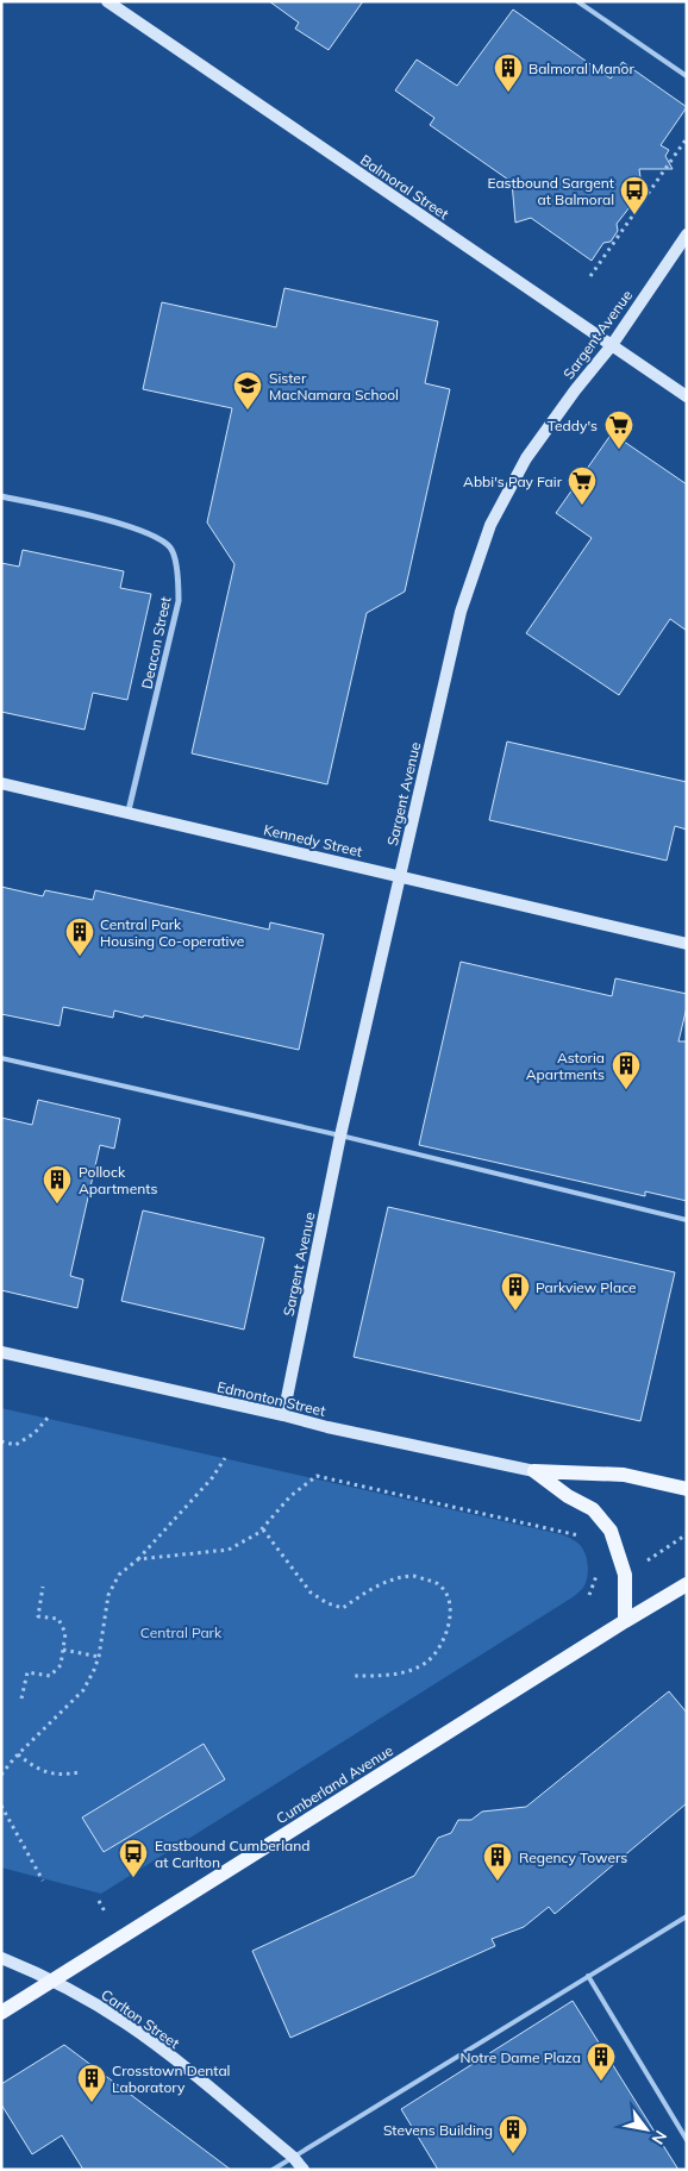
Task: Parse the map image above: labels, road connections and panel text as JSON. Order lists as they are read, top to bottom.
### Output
{
  "streets": {
    "main road": ["Cumberland Avenue"],
    "street": [
      "Balmoral Street",
      "Sargent Avenue",
      "Deacon Street",
      "Kennedy Street",
      "Edmonton Street",
      "Carlton Street"
    ]
  },
  "crossings": [
    ["Balmoral Street", "Sargent Avenue"],
    ["Sargent Avenue", "Kennedy Street"],
    ["Sargent Avenue", "Edmonton Street"],
    ["Deacon Street", "Kennedy Street"],
    ["Cumberland Avenue", "Carlton Street"]
  ],
  "parks": ["Central Park"],
  "places": {
    "building": [
      "Balmoral Manor",
      "Central Park Housing Co-operative",
      "Astoria Apartments",
      "Pollock Apartments",
      "Parkview Place",
      "Regency Towers",
      "Notre Dame Plaza",
      "Crosstown Dental Laboratory",
      "Stevens Building"
    ],
    "bus stop": ["Eastbound Sargent at Balmoral", "Eastbound Cumberland at Carlton"],
    "school or university": ["Sister MacNamara School"],
    "supermarket": ["Teddy's", "Abbi's Pay Fair"]
  },
  "north": "bottom right"
}
